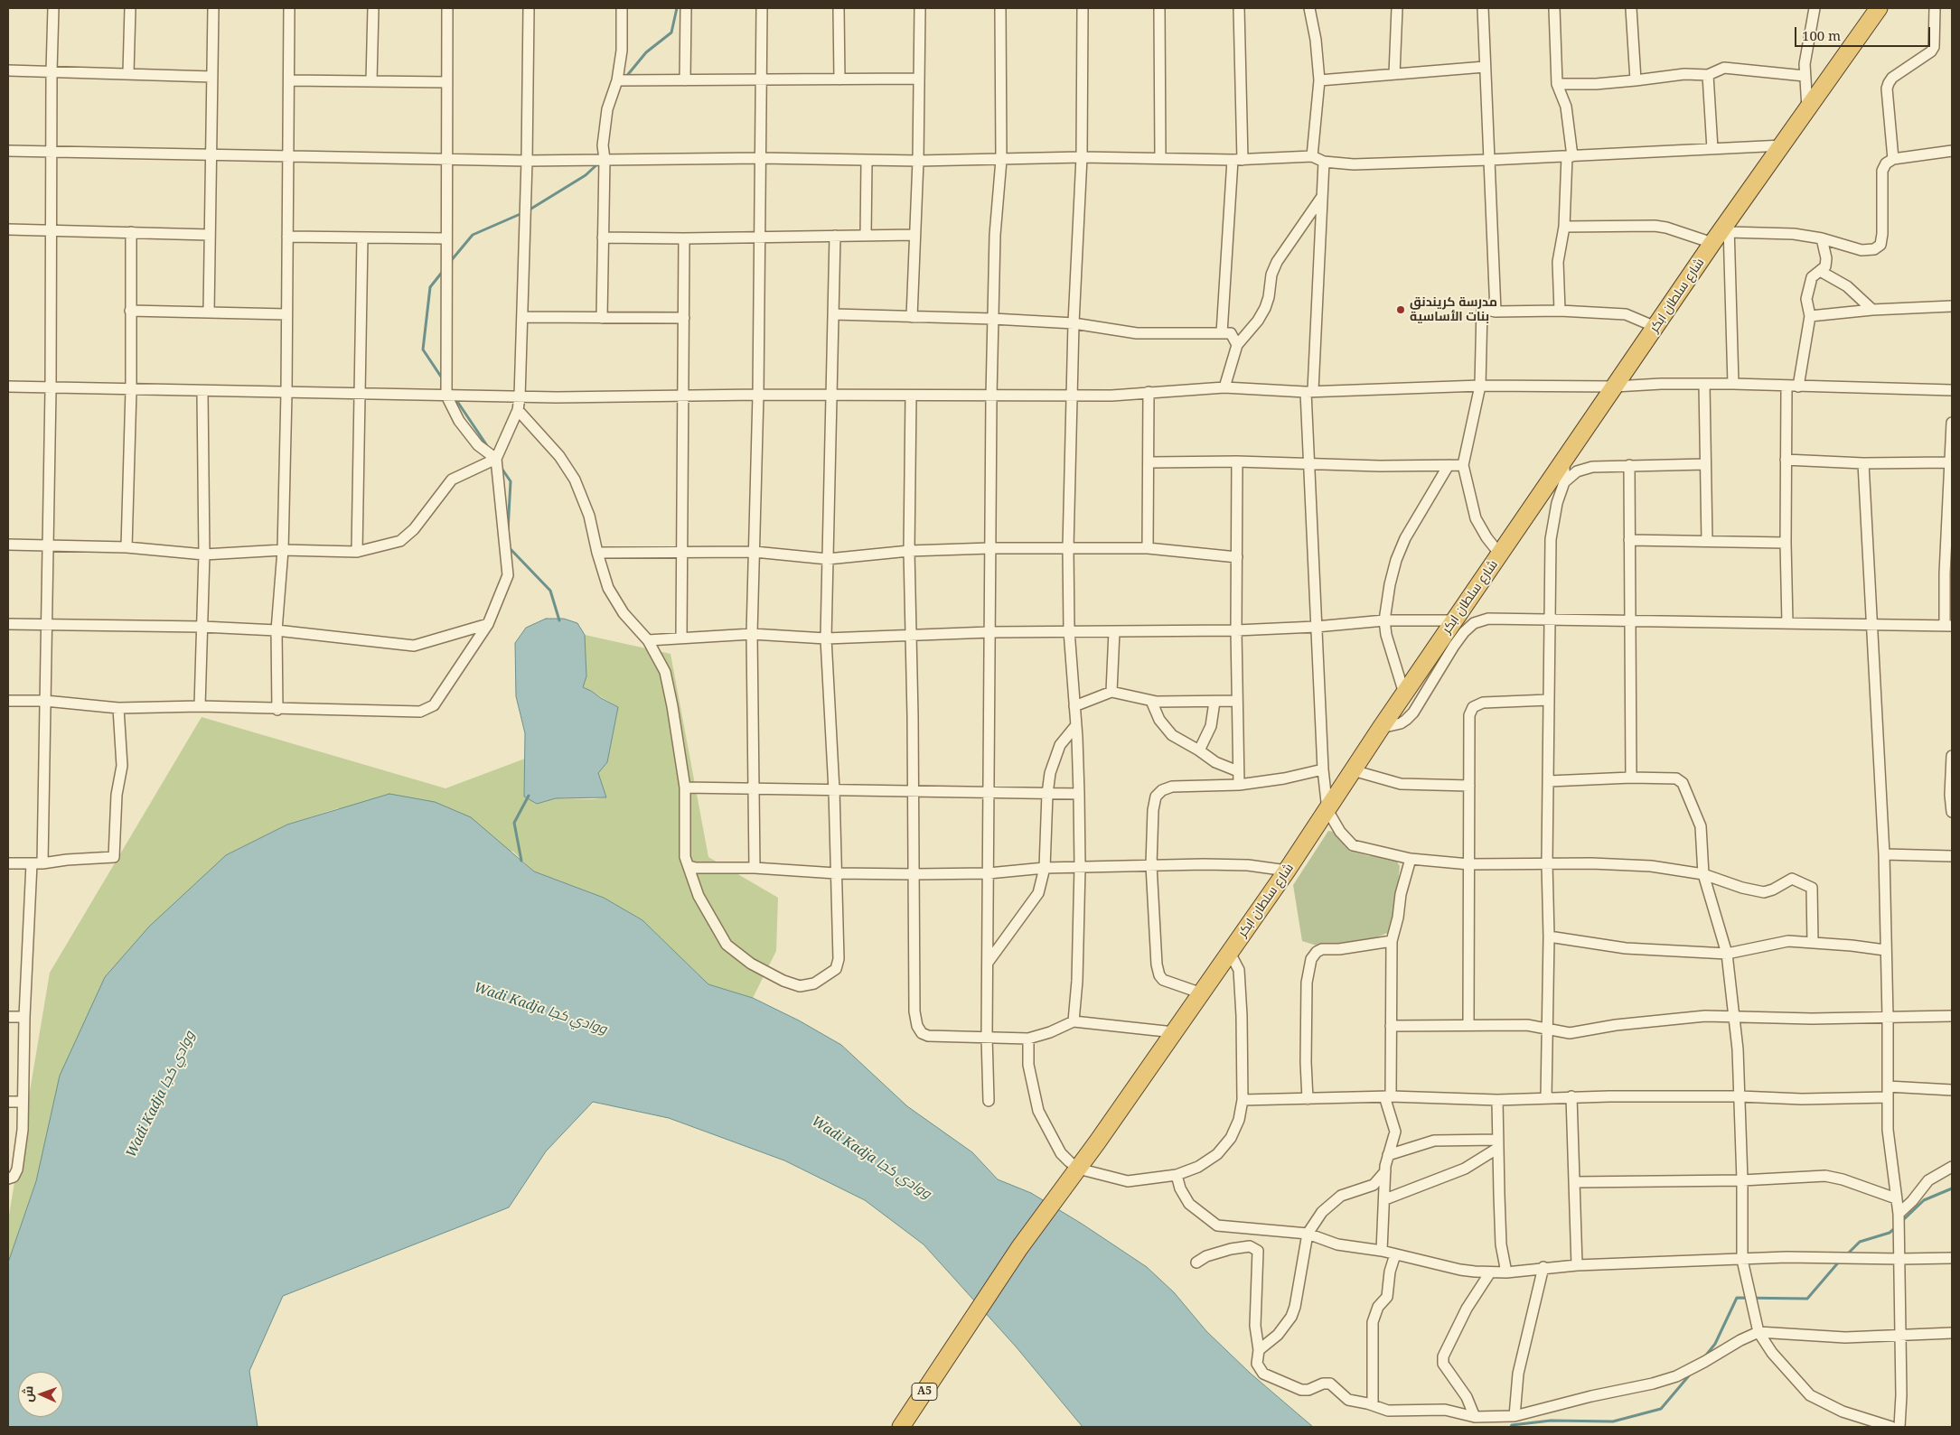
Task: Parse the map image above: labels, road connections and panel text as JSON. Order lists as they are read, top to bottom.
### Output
{
  "streets": {
    "highway": ["شارع سلطان ابكر", "A5"]
  },
  "water": ["Wadi Kadja ووادي كجا"],
  "places": ["مدرسة كريندنق بنات الأساسية"],
  "scale_bar": "100 m",
  "north": "left"
}
